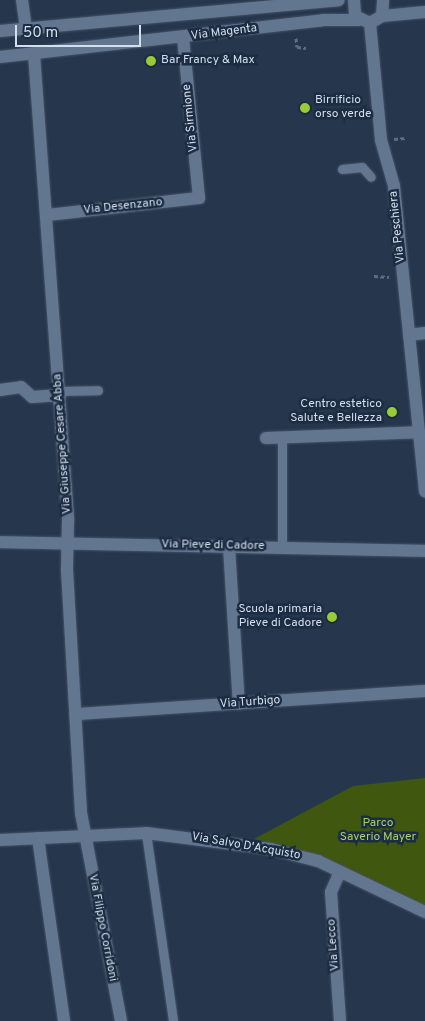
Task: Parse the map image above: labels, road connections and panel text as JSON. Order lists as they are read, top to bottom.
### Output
{
  "streets": {
    "street": [
      "Via Magenta",
      "Via Sirmione",
      "Via Desenzano",
      "Via Peschiera",
      "Via Giuseppe Cesare Abba",
      "Via Pieve di Cadore",
      "Via Turbigo",
      "Via Salvo D'Acquisto",
      "Via Filippo Corridoni",
      "Via Lecco"
    ]
  },
  "crossings": [
    ["Via Magenta", "Via Sirmione"],
    ["Via Magenta", "Via Peschiera"],
    ["Via Magenta", "Via Giuseppe Cesare Abba"],
    ["Via Sirmione", "Via Desenzano"],
    ["Via Desenzano", "Via Giuseppe Cesare Abba"],
    ["Via Giuseppe Cesare Abba", "Via Pieve di Cadore"],
    ["Via Giuseppe Cesare Abba", "Via Turbigo"],
    ["Via Giuseppe Cesare Abba", "Via Salvo D'Acquisto"],
    ["Via Giuseppe Cesare Abba", "Via Filippo Corridoni"],
    ["Via Salvo D'Acquisto", "Via Filippo Corridoni"],
    ["Via Salvo D'Acquisto", "Via Lecco"]
  ],
  "parks": ["Parco Saverio Mayer"],
  "places": [
    "Bar Francy & Max",
    "Birrificio orso verde",
    "Centro estetico Salute e Bellezza",
    "Scuola primaria Pieve di Cadore"
  ],
  "scale_bar": "50 m"
}
